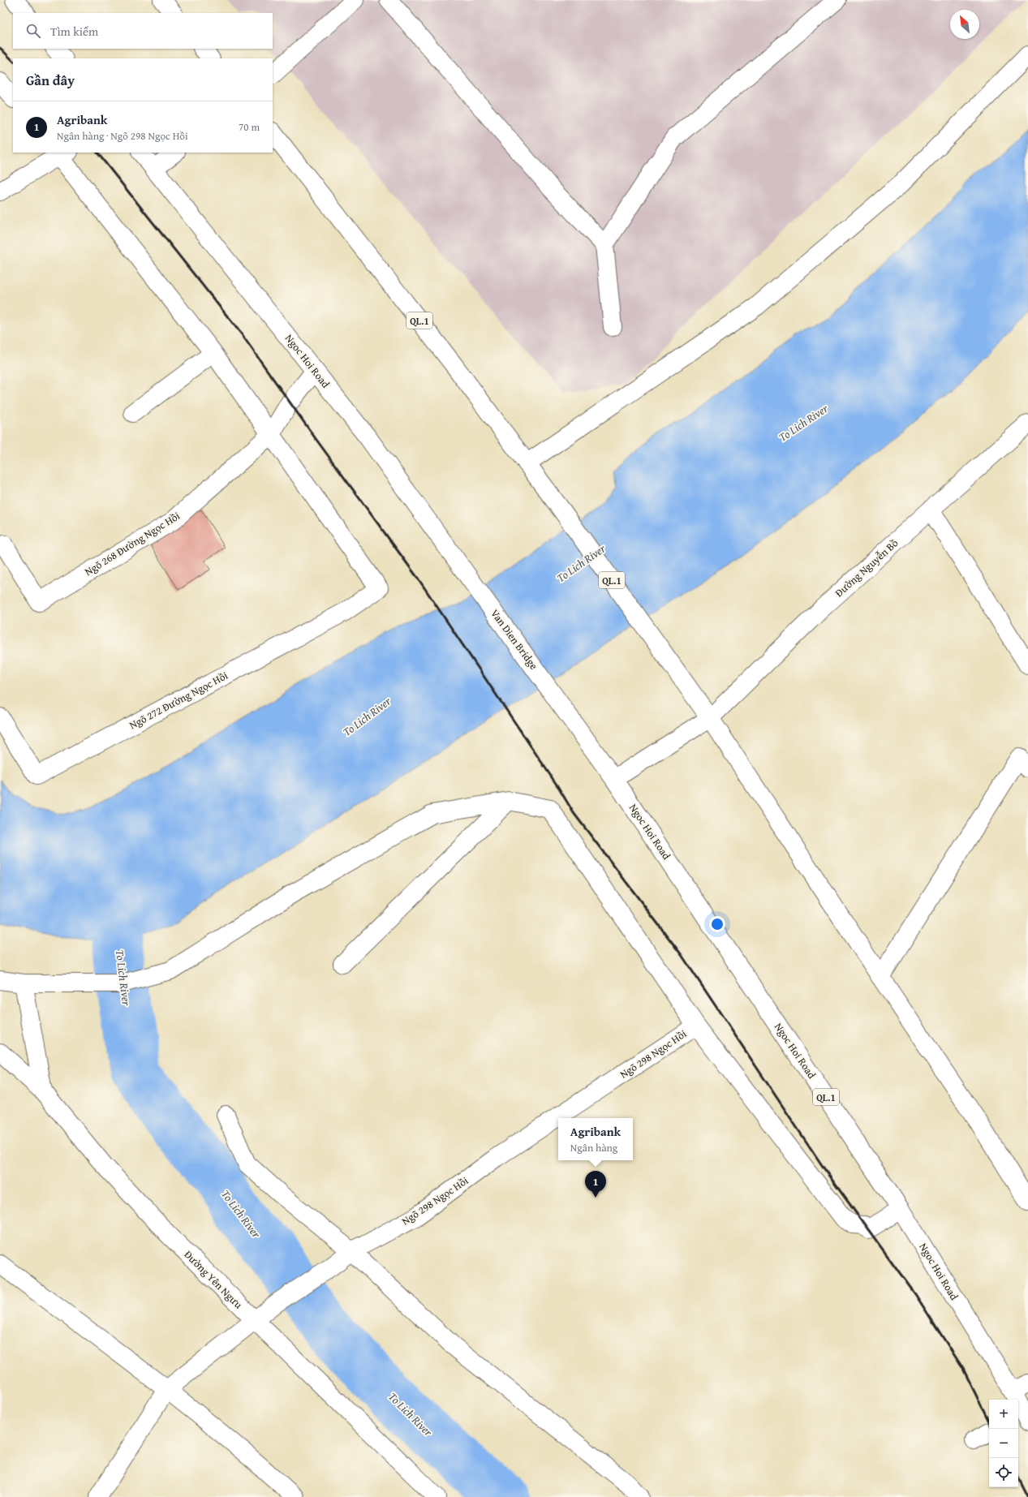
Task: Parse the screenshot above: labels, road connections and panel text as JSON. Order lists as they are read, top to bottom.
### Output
{
  "streets": {
    "main road": [
      "QL.1",
      "Ngoc Hoi Road",
      "Ngõ 268 Đường Ngọc Hồi",
      "Đường Nguyễn Bồ",
      "Van Dien Bridge",
      "Ngõ 272 Đường Ngọc Hồi",
      "Ngõ 298 Ngọc Hồi",
      "Đường Yên Ngưu"
    ]
  },
  "crossings": [
    ["QL.1", "Đường Nguyễn Bồ"],
    ["Ngoc Hoi Road", "Đường Nguyễn Bồ"],
    ["Ngoc Hoi Road", "Van Dien Bridge"],
    ["Ngoc Hoi Road", "Ngõ 298 Ngọc Hồi"],
    ["Ngõ 268 Đường Ngọc Hồi", "Ngõ 272 Đường Ngọc Hồi"],
    ["Ngõ 298 Ngọc Hồi", "Đường Yên Ngưu"]
  ],
  "water": ["To Lich River"],
  "north": "top left",
  "page": {
    "search": "Tìm kiếm",
    "heading": "Gần đây",
    "list": [
      {
        "mark": "1",
        "name": "Agribank",
        "note": "Ngân hàng · Ngõ 298 Ngọc Hồi",
        "value": "70 m"
      }
    ],
    "popup": ["Agribank", "Ngân hàng"],
    "pins": "1",
    "map_buttons": ["+", "−"]
  }
}
